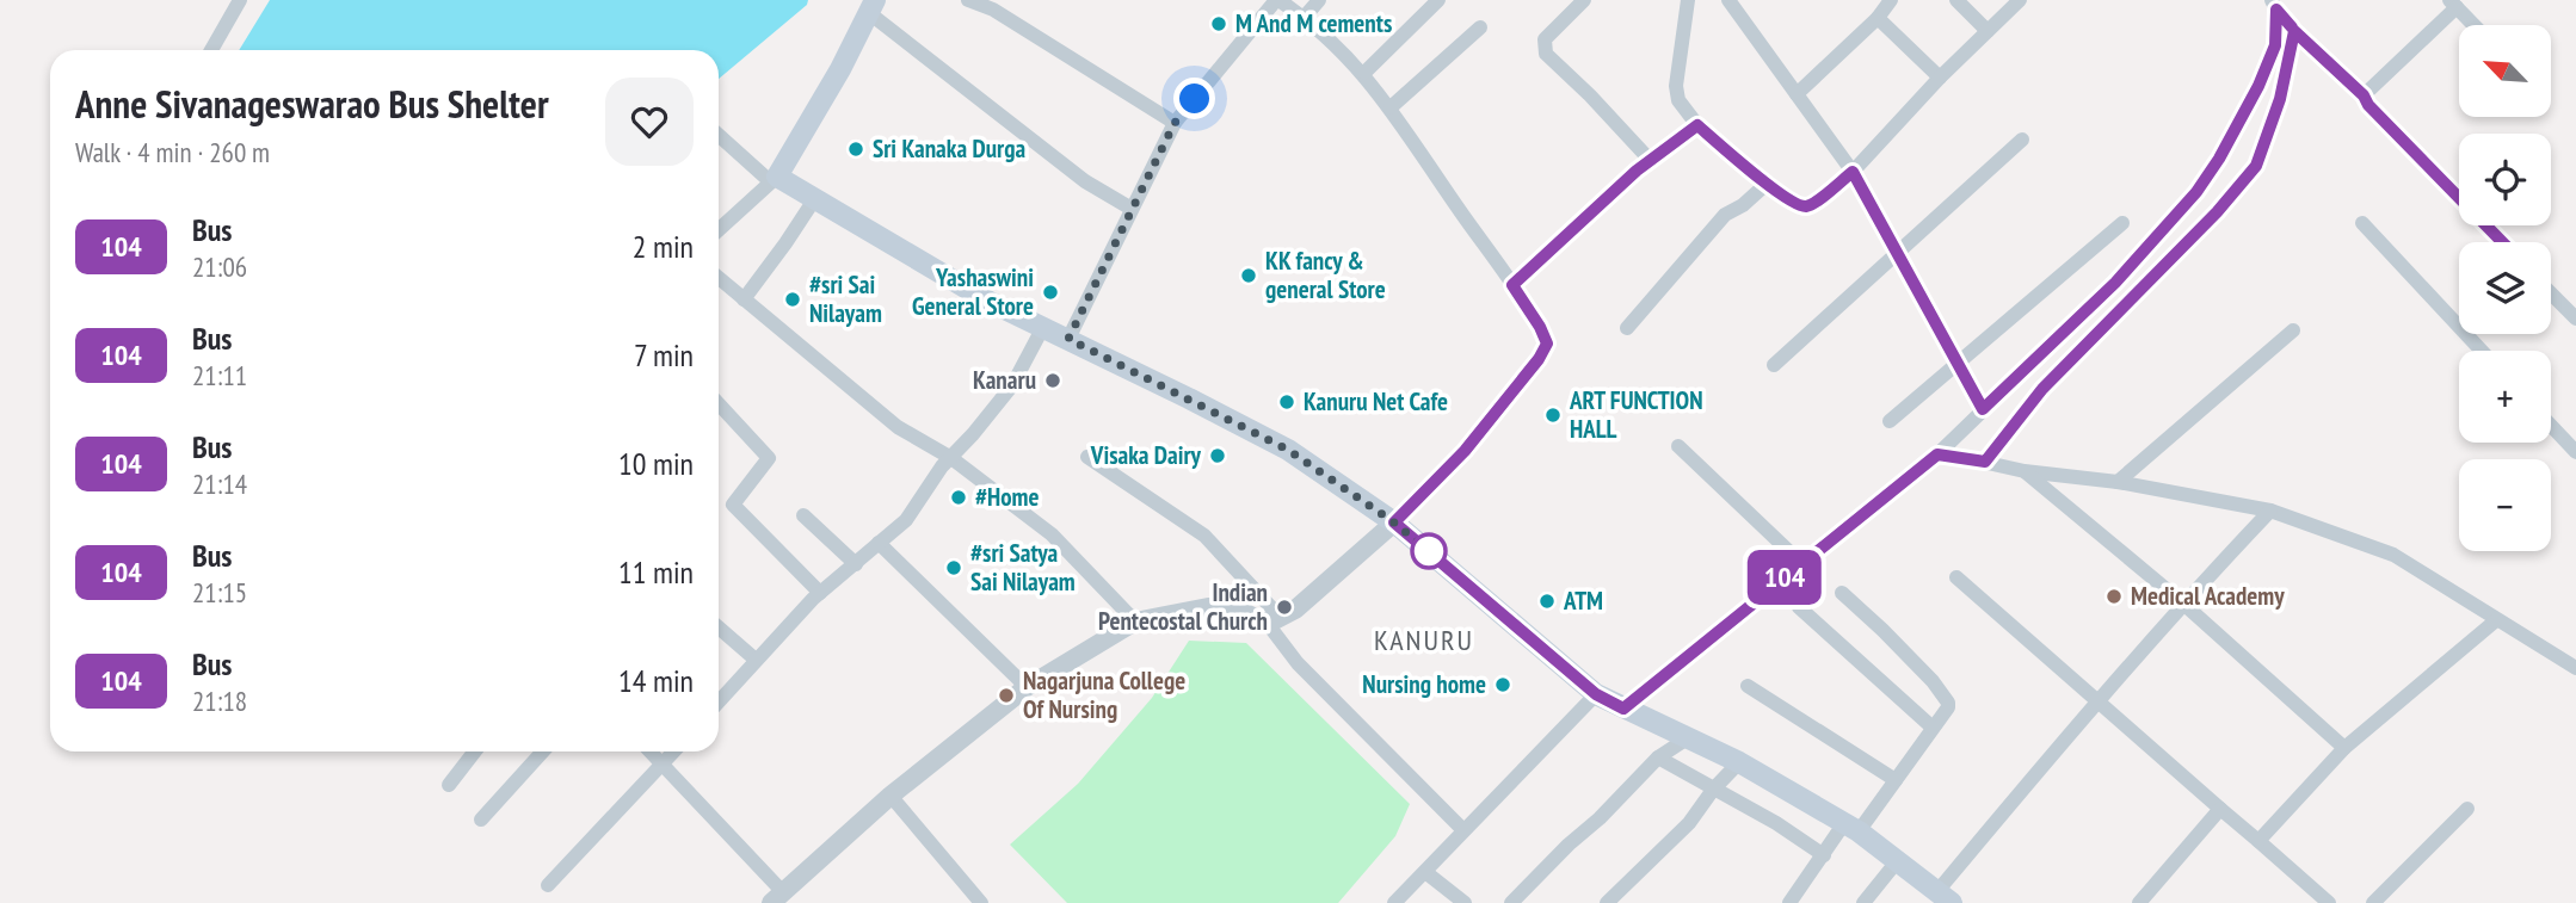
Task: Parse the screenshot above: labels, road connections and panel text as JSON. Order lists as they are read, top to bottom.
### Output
{
  "districts": ["KANURU"],
  "places": [
    "M And M cements",
    "Sri Kanaka Durga",
    "KK fancy & general Store",
    "Yashaswini General Store",
    "#sri Sai Nilayam",
    "Kanaru",
    "Kanuru Net Cafe",
    "ART FUNCTION HALL",
    "Visaka Dairy",
    "#Home",
    "#sri Satya Sai Nilayam",
    "Medical Academy",
    "ATM",
    "Indian Pentecostal Church",
    "Nursing home",
    "Nagarjuna College Of Nursing"
  ],
  "lines": ["bus line 104"],
  "north": "top left",
  "page": {
    "on_map": "104",
    "map_buttons": ["+", "−"],
    "heading": ["Anne Sivanageswarao Bus Shelter", "Walk · 4 min · 260 m"],
    "list": [
      {
        "mark": "104",
        "name": "Bus",
        "note": "21:06",
        "value": "2 min"
      },
      {
        "mark": "104",
        "name": "Bus",
        "note": "21:11",
        "value": "7 min"
      },
      {
        "mark": "104",
        "name": "Bus",
        "note": "21:14",
        "value": "10 min"
      },
      {
        "mark": "104",
        "name": "Bus",
        "note": "21:15",
        "value": "11 min"
      },
      {
        "mark": "104",
        "name": "Bus",
        "note": "21:18",
        "value": "14 min"
      }
    ]
  }
}
